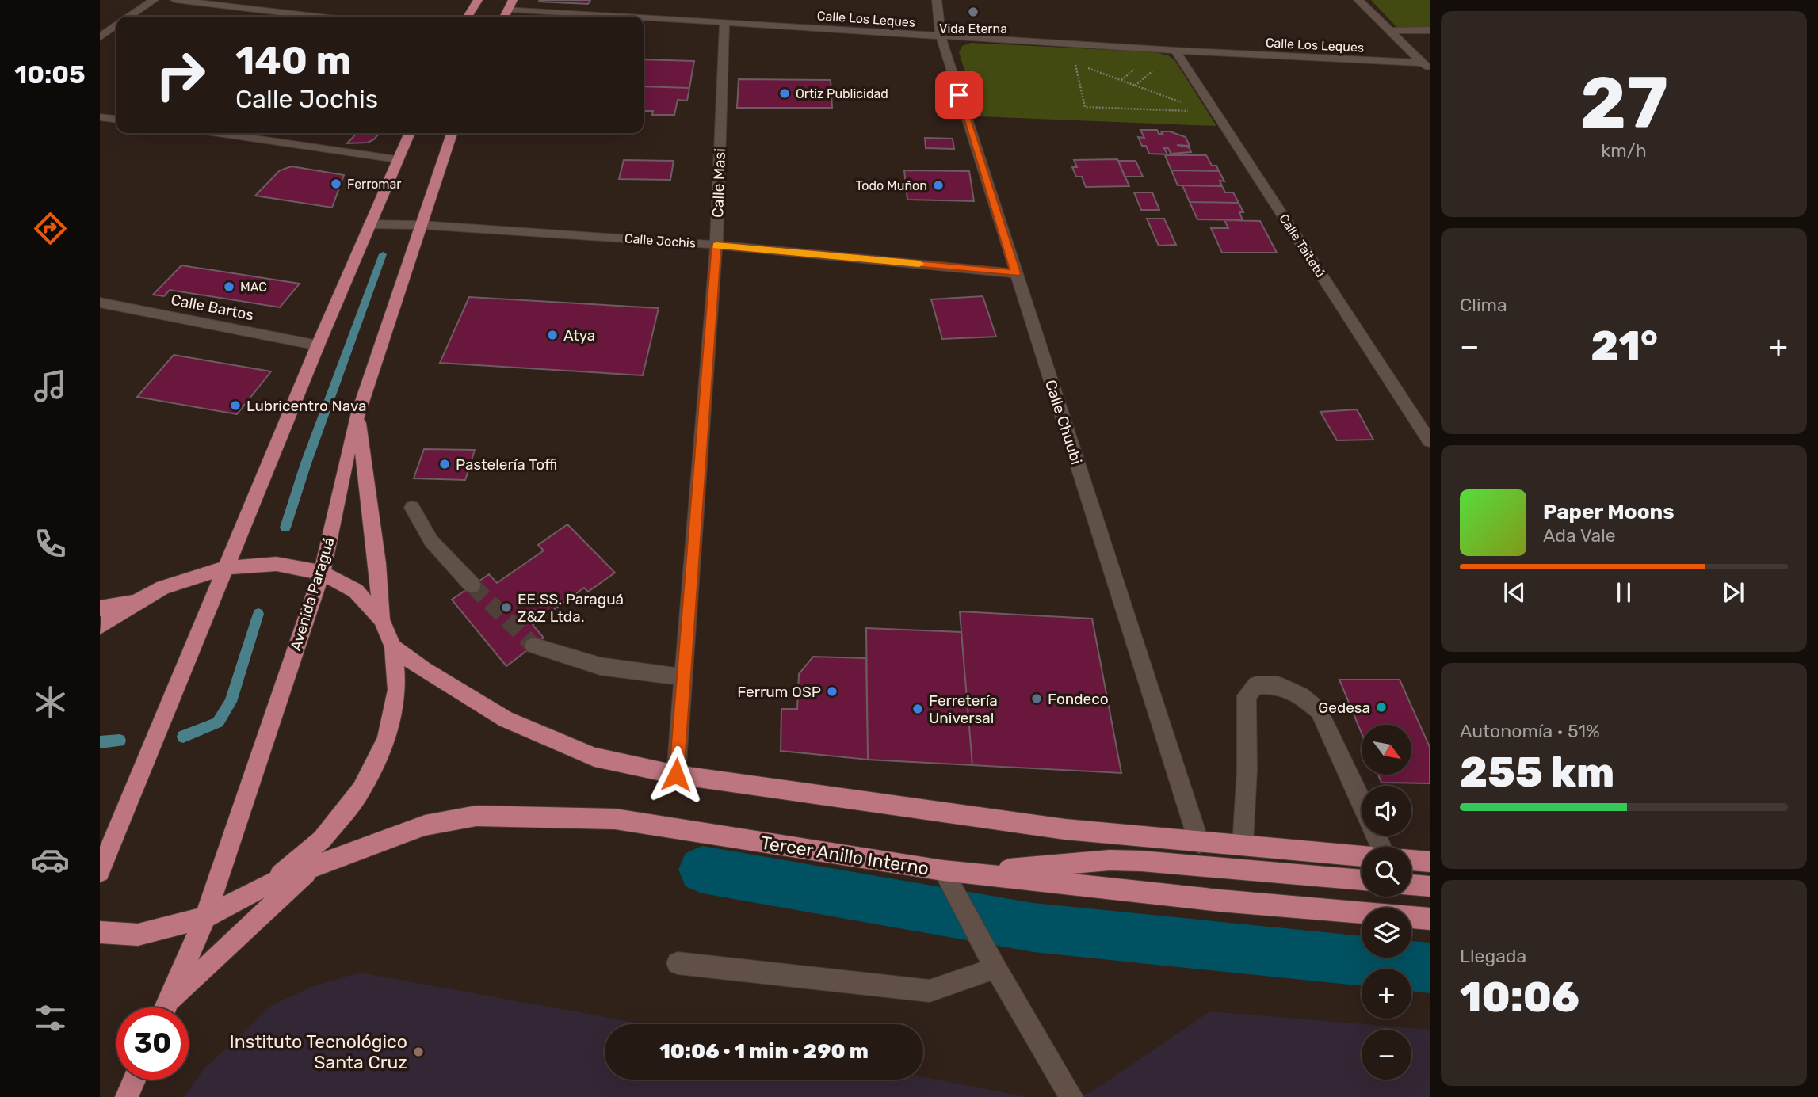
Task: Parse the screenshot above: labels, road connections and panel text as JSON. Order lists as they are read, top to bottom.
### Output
{
  "streets": {
    "main road": ["Avenida Paraguá", "Tercer Anillo Interno"],
    "street": [
      "Calle Los Leques",
      "Calle Masi",
      "Calle Jochis",
      "Calle Taitetú",
      "Calle Bartos",
      "Calle Chuubi"
    ]
  },
  "crossings": [
    ["Calle Los Leques", "Calle Masi"],
    ["Calle Los Leques", "Calle Taitetú"],
    ["Calle Los Leques", "Calle Chuubi"],
    ["Calle Masi", "Calle Jochis"],
    ["Calle Jochis", "Calle Chuubi"],
    ["Calle Jochis", "Avenida Paraguá"],
    ["Avenida Paraguá", "Tercer Anillo Interno"]
  ],
  "places": [
    "Vida Eterna",
    "Ortiz Publicidad",
    "Ferromar",
    "Todo Muñon",
    "MAC",
    "Atya",
    "Lubricentro Nava",
    "Pastelería Toffi",
    "EE.SS. Paraguá Z&Z Ltda.",
    "Ferrum OSP",
    "Fondeco",
    "Gedesa",
    "Ferretería Universal",
    "Instituto Tecnológico Santa Cruz"
  ],
  "north": "bottom right",
  "page": {
    "tabs": "10:05",
    "tile": [
      ["27", "km/h"],
      "Clima",
      ["Autonomía · 51%", "255 km"],
      ["Llegada", "10:06"]
    ],
    "turn": ["140 m", "Calle Jochis"],
    "heat": ["−", "21°", "+"],
    "song": ["Paper Moons", "Ada Vale"],
    "map_buttons": ["+", "−"],
    "limit": "30",
    "trip": "10:06 · 1 min · 290 m"
  }
}
